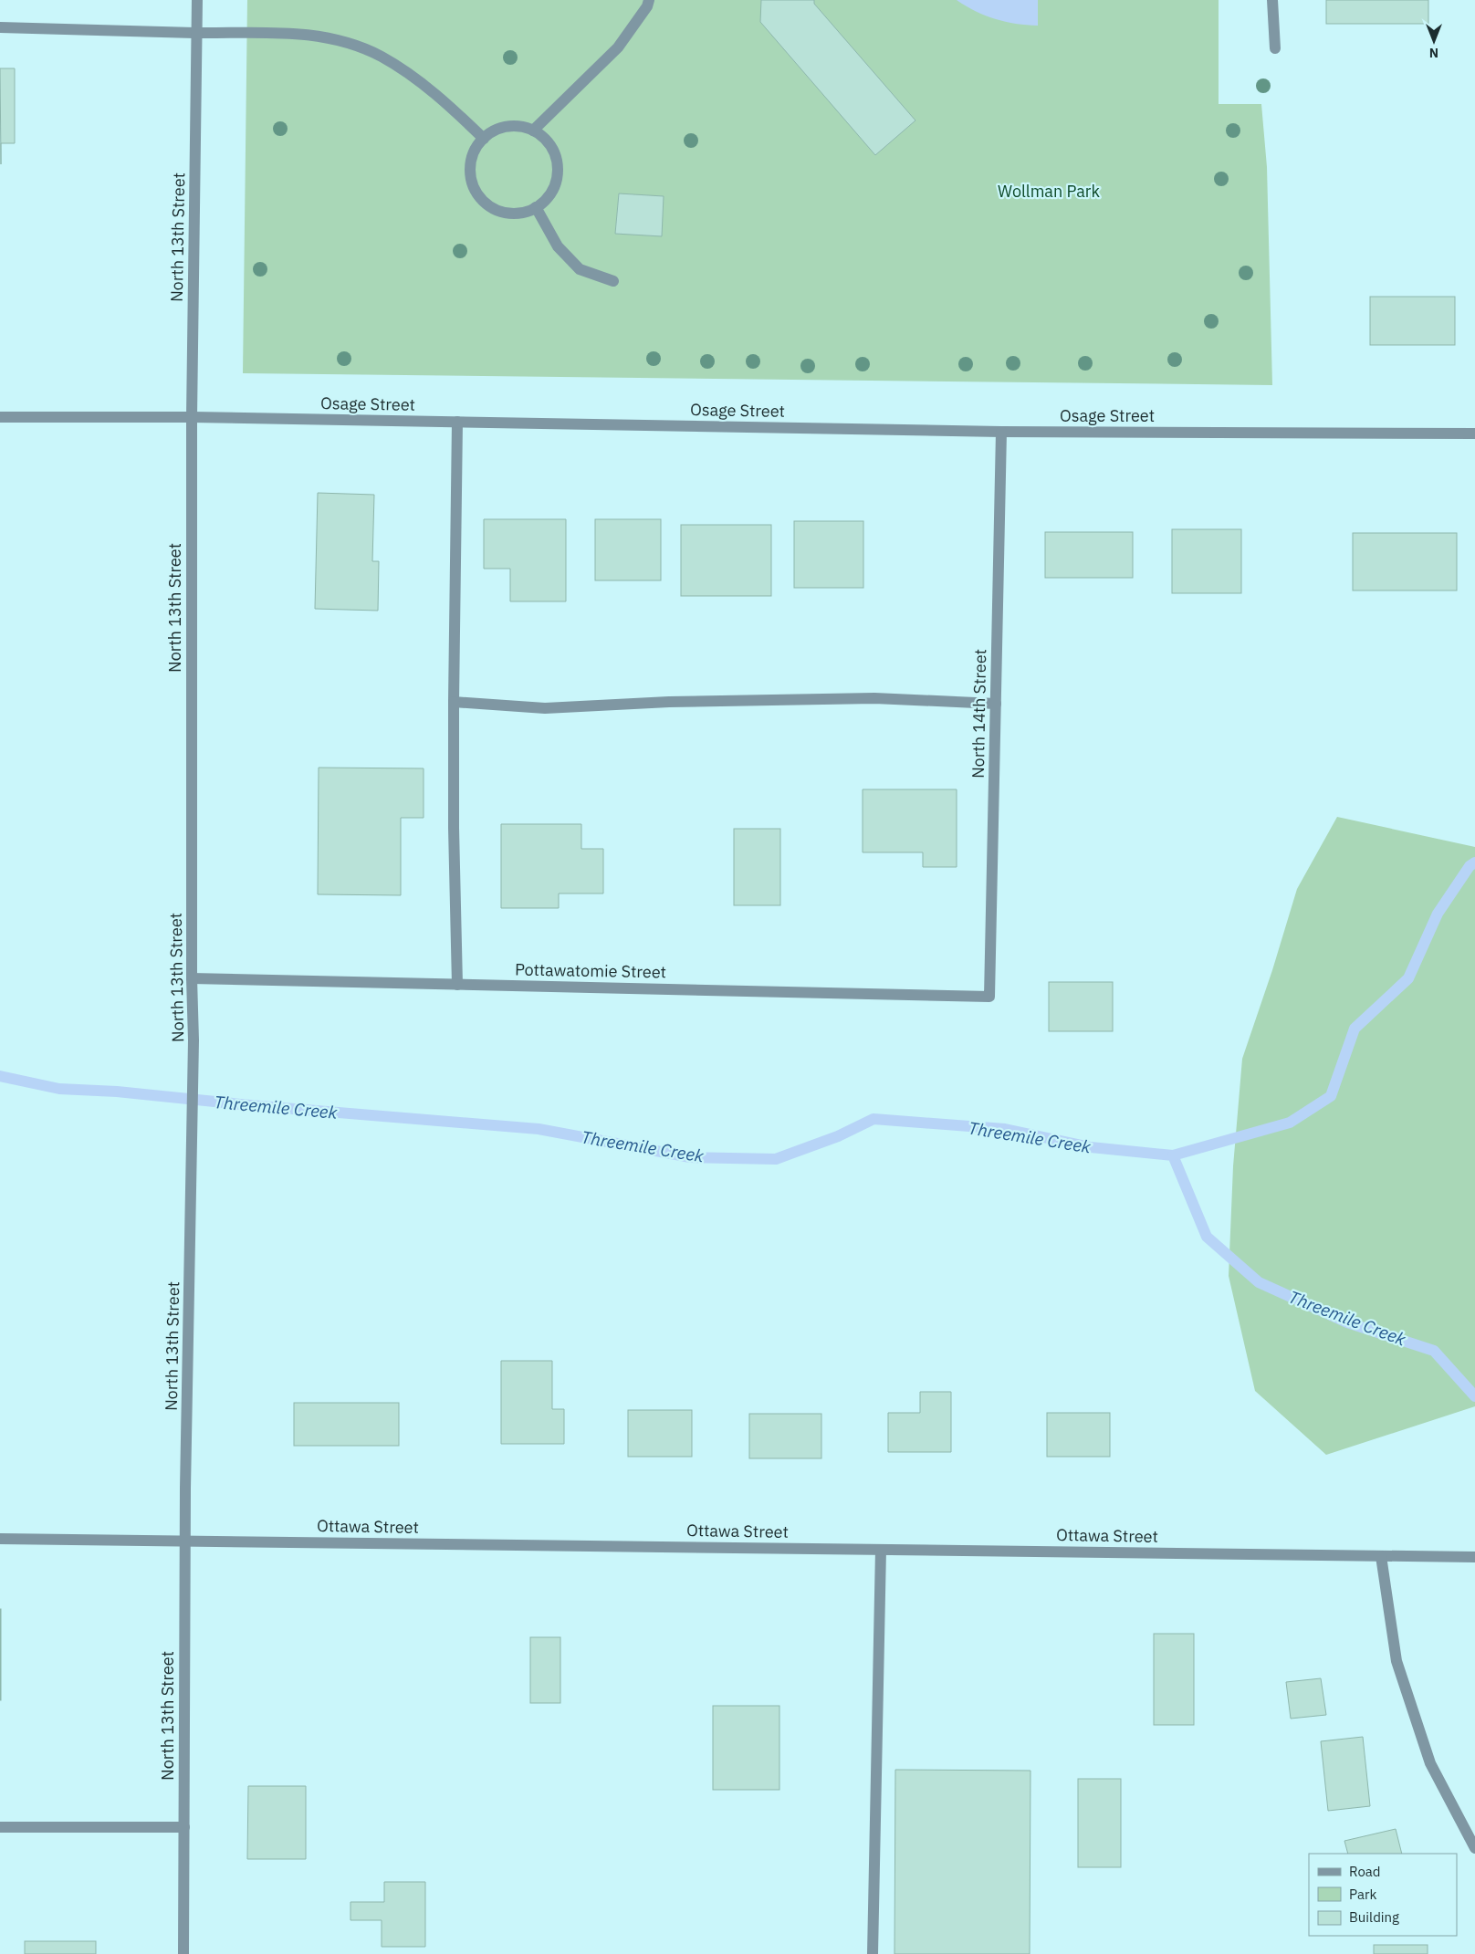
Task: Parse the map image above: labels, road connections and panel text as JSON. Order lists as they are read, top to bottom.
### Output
{
  "streets": {
    "street": [
      "North 13th Street",
      "Osage Street",
      "North 14th Street",
      "Pottawatomie Street",
      "Ottawa Street"
    ]
  },
  "crossings": [
    ["North 13th Street", "Osage Street"],
    ["North 13th Street", "Pottawatomie Street"],
    ["North 13th Street", "Ottawa Street"],
    ["Osage Street", "North 14th Street"],
    ["North 14th Street", "Pottawatomie Street"]
  ],
  "water": ["Threemile Creek"],
  "parks": ["Wollman Park"],
  "legend": ["Road", "Park", "Building"],
  "north": "bottom"
}
